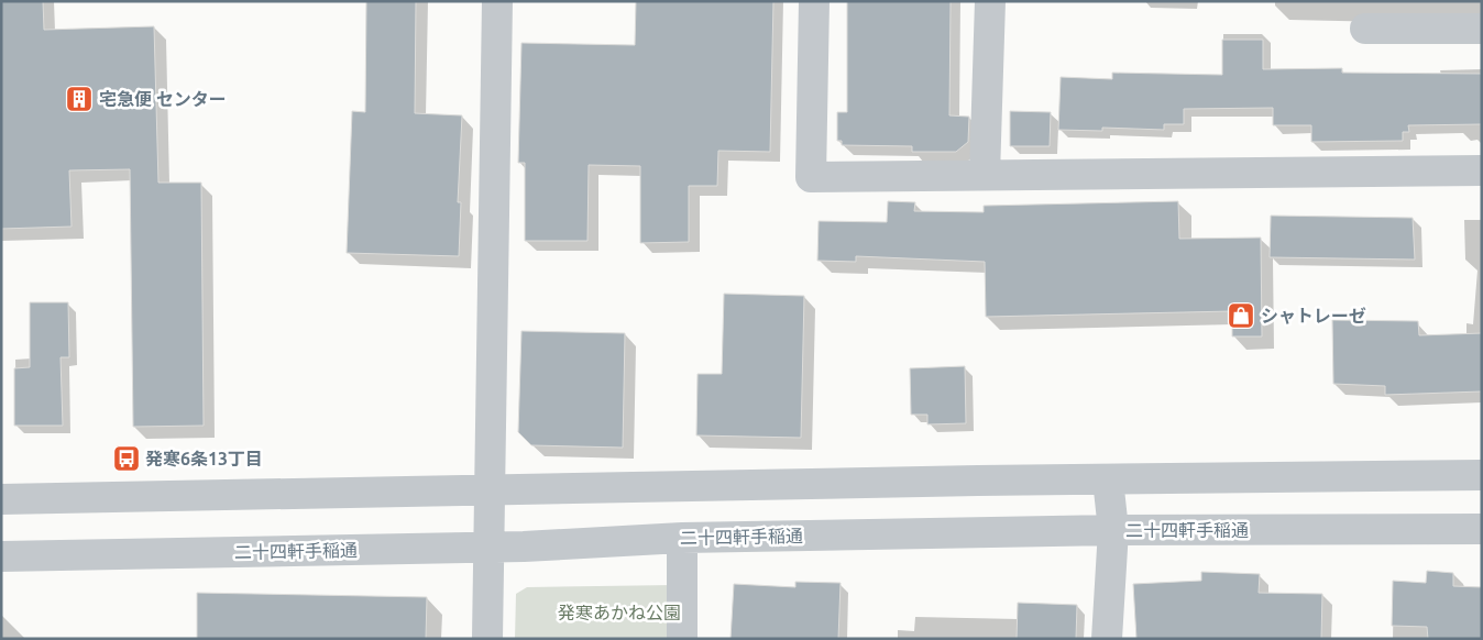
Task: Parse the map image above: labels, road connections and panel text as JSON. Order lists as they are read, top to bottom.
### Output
{
  "streets": {
    "street": ["二十四軒手稲通"]
  },
  "parks": ["発寒あかね公園"],
  "places": {
    "building": ["宅急便 センター"],
    "shop": ["シャトレーゼ"],
    "bus stop": ["発寒6条13丁目"]
  }
}
